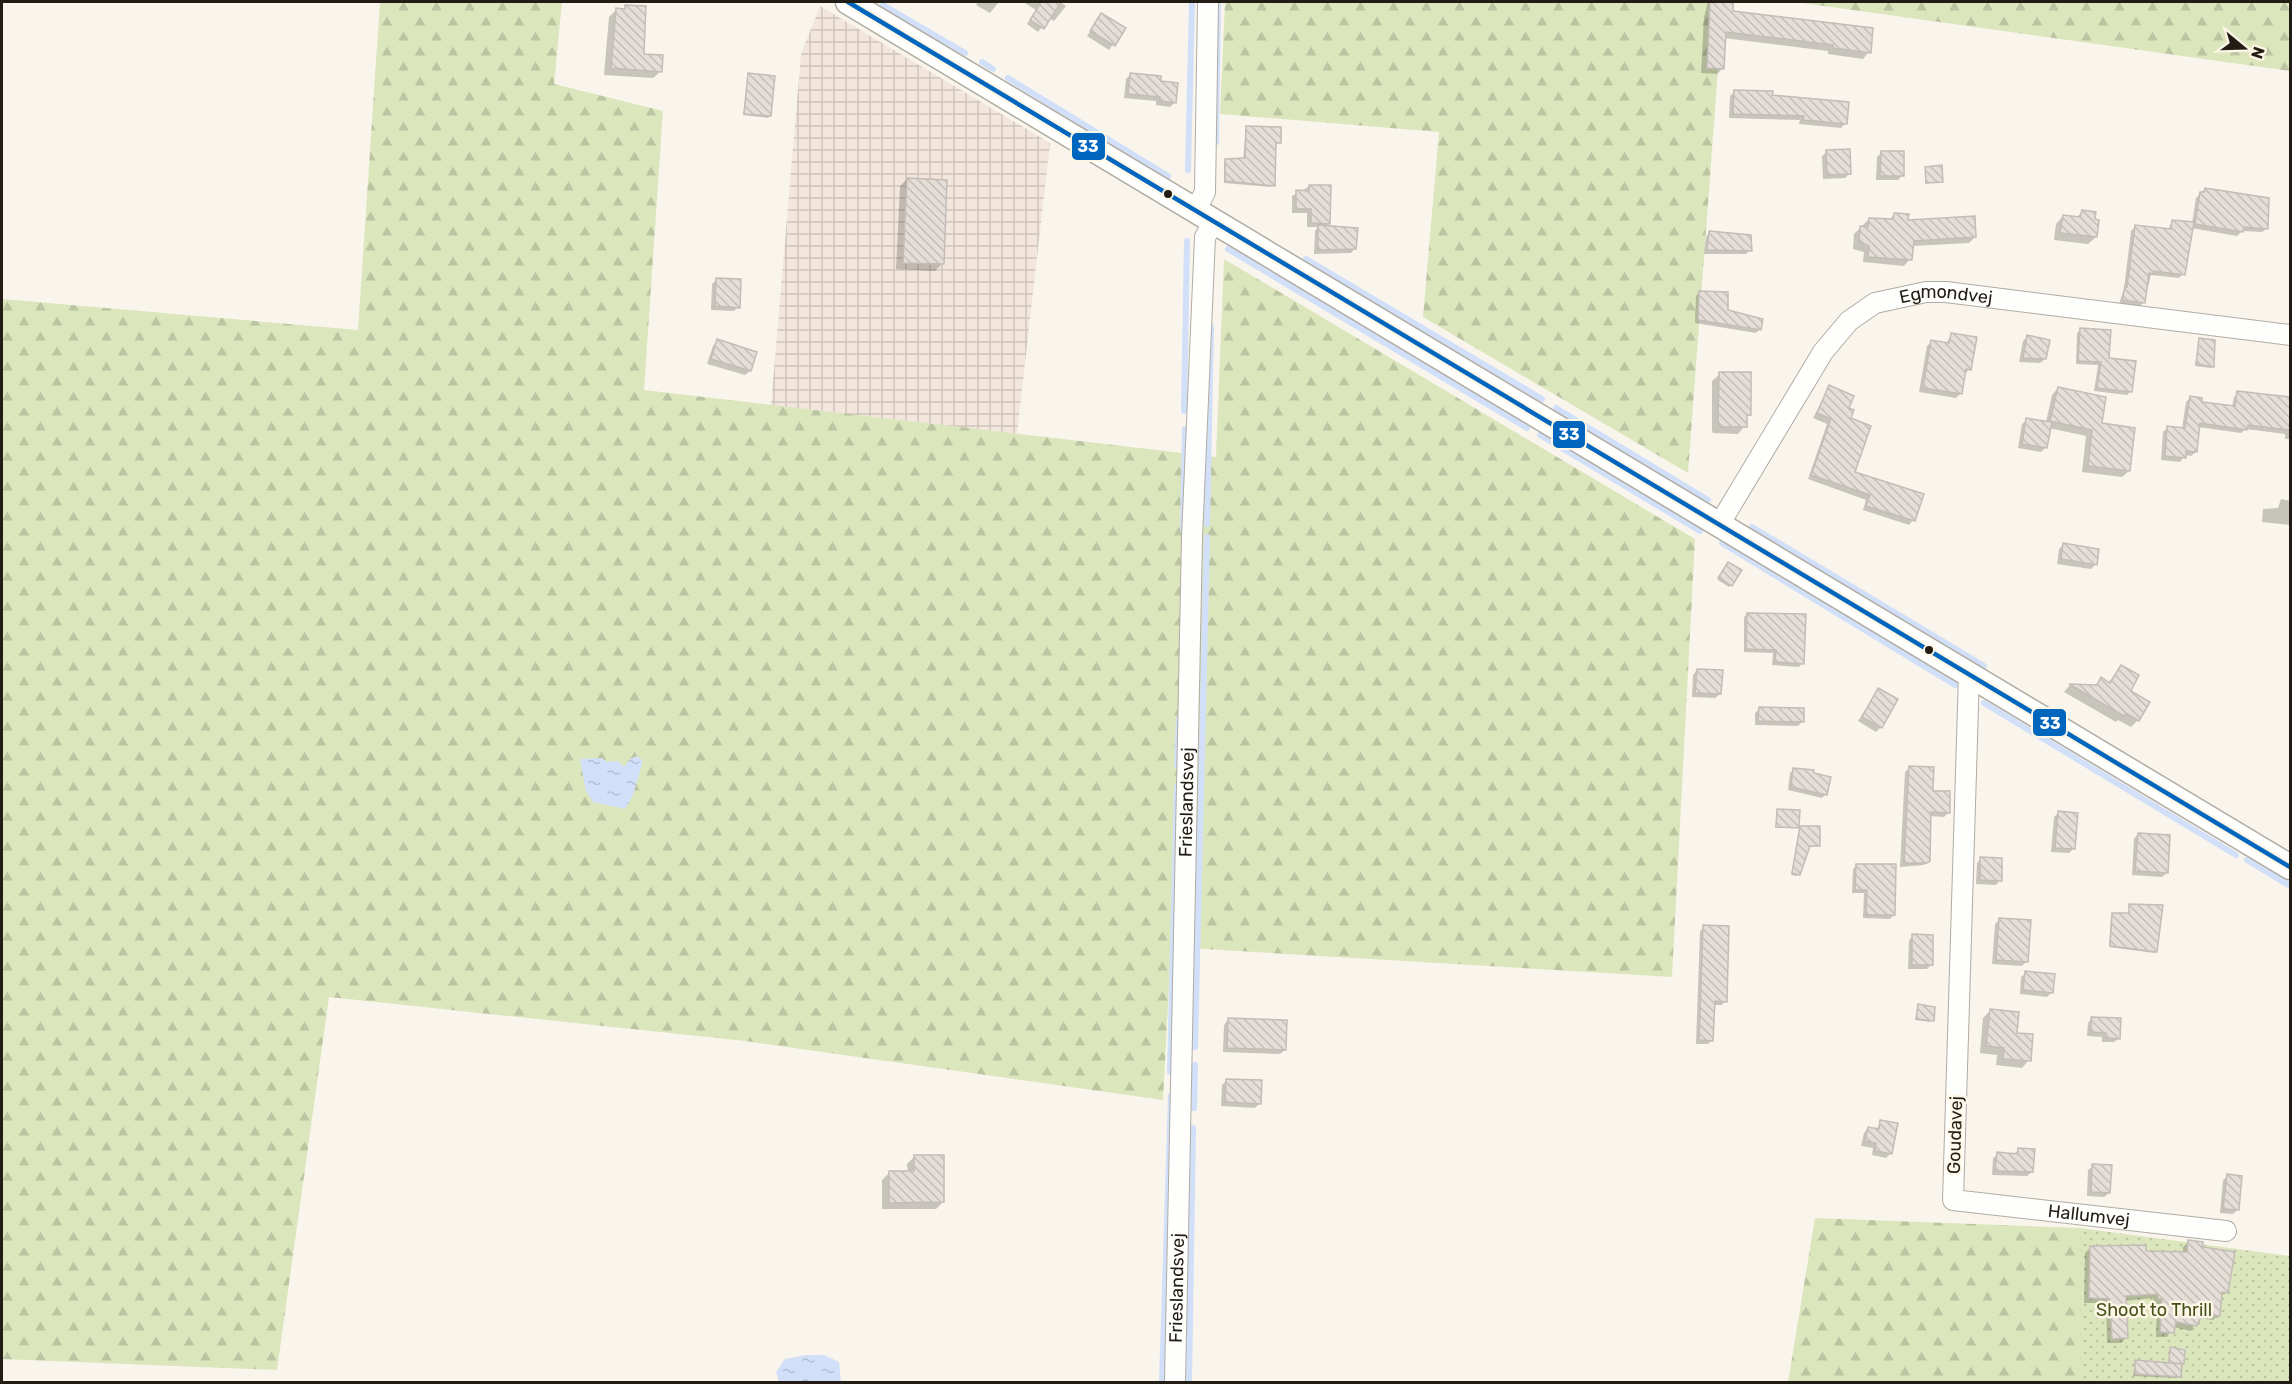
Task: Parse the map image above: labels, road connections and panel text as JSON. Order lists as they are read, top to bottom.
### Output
{
  "streets": {
    "street": [
      "Egmondvej",
      "Frieslandsvej",
      "Goudavej",
      "Hallumvej"
    ]
  },
  "crossings": [
    ["Goudavej", "Hallumvej"]
  ],
  "parks": ["Shoot to Thrill"],
  "lines": ["transit line 33"],
  "north": "right"
}
